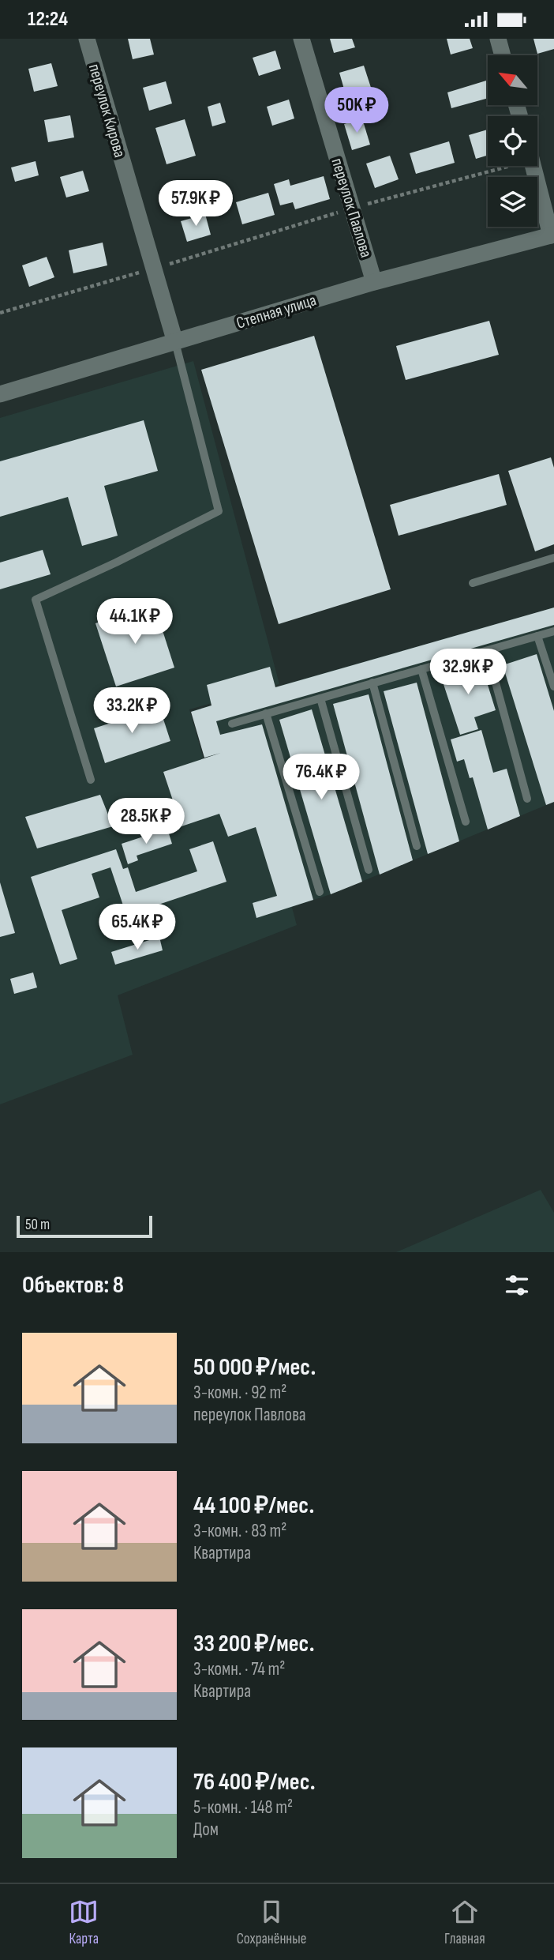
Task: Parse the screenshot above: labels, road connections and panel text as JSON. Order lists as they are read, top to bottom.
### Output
{
  "streets": {
    "street": ["переулок Кирова", "переулок Павлова", "Степная улица"]
  },
  "crossings": [
    ["переулок Кирова", "Степная улица"],
    ["переулок Павлова", "Степная улица"]
  ],
  "scale_bar": "50 m",
  "north": "top left",
  "page": {
    "status": "12:24",
    "price": [
      "50K ₽",
      "57.9K ₽",
      "44.1K ₽",
      "32.9K ₽",
      "33.2K ₽",
      "76.4K ₽",
      "28.5K ₽",
      "65.4K ₽"
    ],
    "scale": "50 m",
    "heading": "Объектов: 8",
    "list": [
      {
        "name": "50 000 ₽/мес.",
        "note": "3-комн. · 92 m² · переулок Павлова"
      },
      {
        "name": "44 100 ₽/мес.",
        "note": "3-комн. · 83 m² · Квартира"
      },
      {
        "name": "33 200 ₽/мес.",
        "note": "3-комн. · 74 m² · Квартира"
      },
      {
        "name": "76 400 ₽/мес.",
        "note": "5-комн. · 148 m² · Дом"
      }
    ],
    "tabs": ["Карта", "Сохранённые", "Главная"]
  }
}
